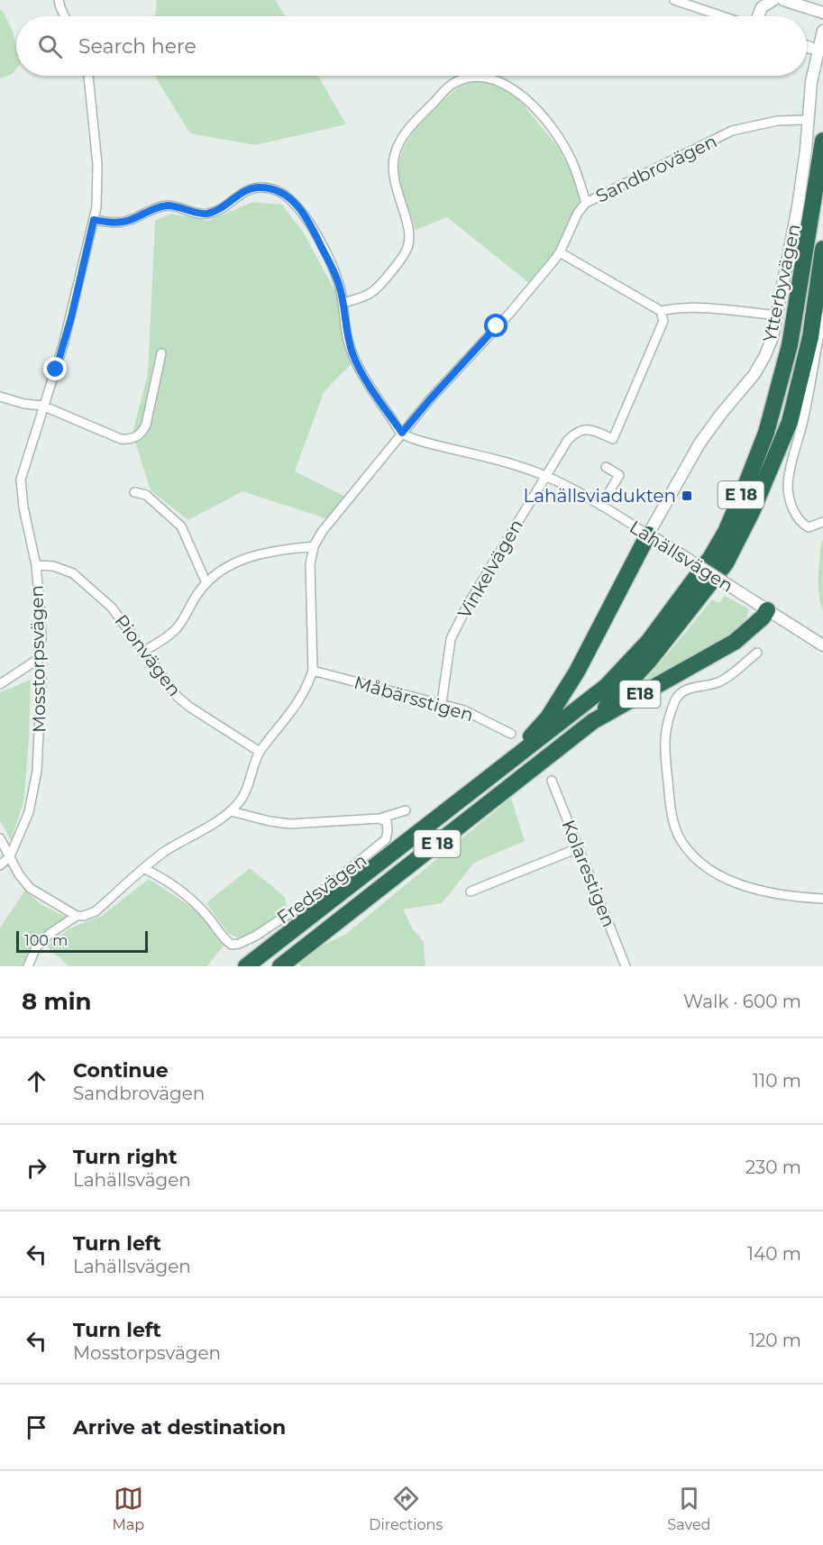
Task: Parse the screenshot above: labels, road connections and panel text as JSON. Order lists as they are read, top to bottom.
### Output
{
  "streets": {
    "highway": ["E 18", "E18"],
    "street": [
      "Sandbrovägen",
      "Ytterbyvägen",
      "Lahällsvägen",
      "Vinkelvägen",
      "Pionvägen",
      "Mosstorpsvägen",
      "Måbärsstigen",
      "Kolarestigen",
      "Fredsvägen"
    ]
  },
  "crossings": [
    ["Sandbrovägen", "Ytterbyvägen"],
    ["Sandbrovägen", "Lahällsvägen"],
    ["Sandbrovägen", "Pionvägen"],
    ["Sandbrovägen", "Måbärsstigen"],
    ["Sandbrovägen", "Fredsvägen"],
    ["Ytterbyvägen", "E 18"],
    ["Ytterbyvägen", "Lahällsvägen"],
    ["E 18", "Lahällsvägen"],
    ["E 18", "E18"],
    ["Lahällsvägen", "Vinkelvägen"],
    ["Lahällsvägen", "E18"],
    ["Vinkelvägen", "Måbärsstigen"],
    ["Pionvägen", "Mosstorpsvägen"]
  ],
  "places": {
    "transit": ["Lahällsviadukten"]
  },
  "scale_bar": "100 m",
  "page": {
    "search": "Search here",
    "scale": "100 m",
    "heading": ["8 min", "Walk · 600 m"],
    "list": [
      ["Continue", "Sandbrovägen", "110 m"],
      ["Turn right", "Lahällsvägen", "230 m"],
      ["Turn left", "Lahällsvägen", "140 m"],
      ["Turn left", "Mosstorpsvägen", "120 m"],
      "Arrive at destination"
    ],
    "nav": ["Map", "Directions", "Saved"]
  }
}
